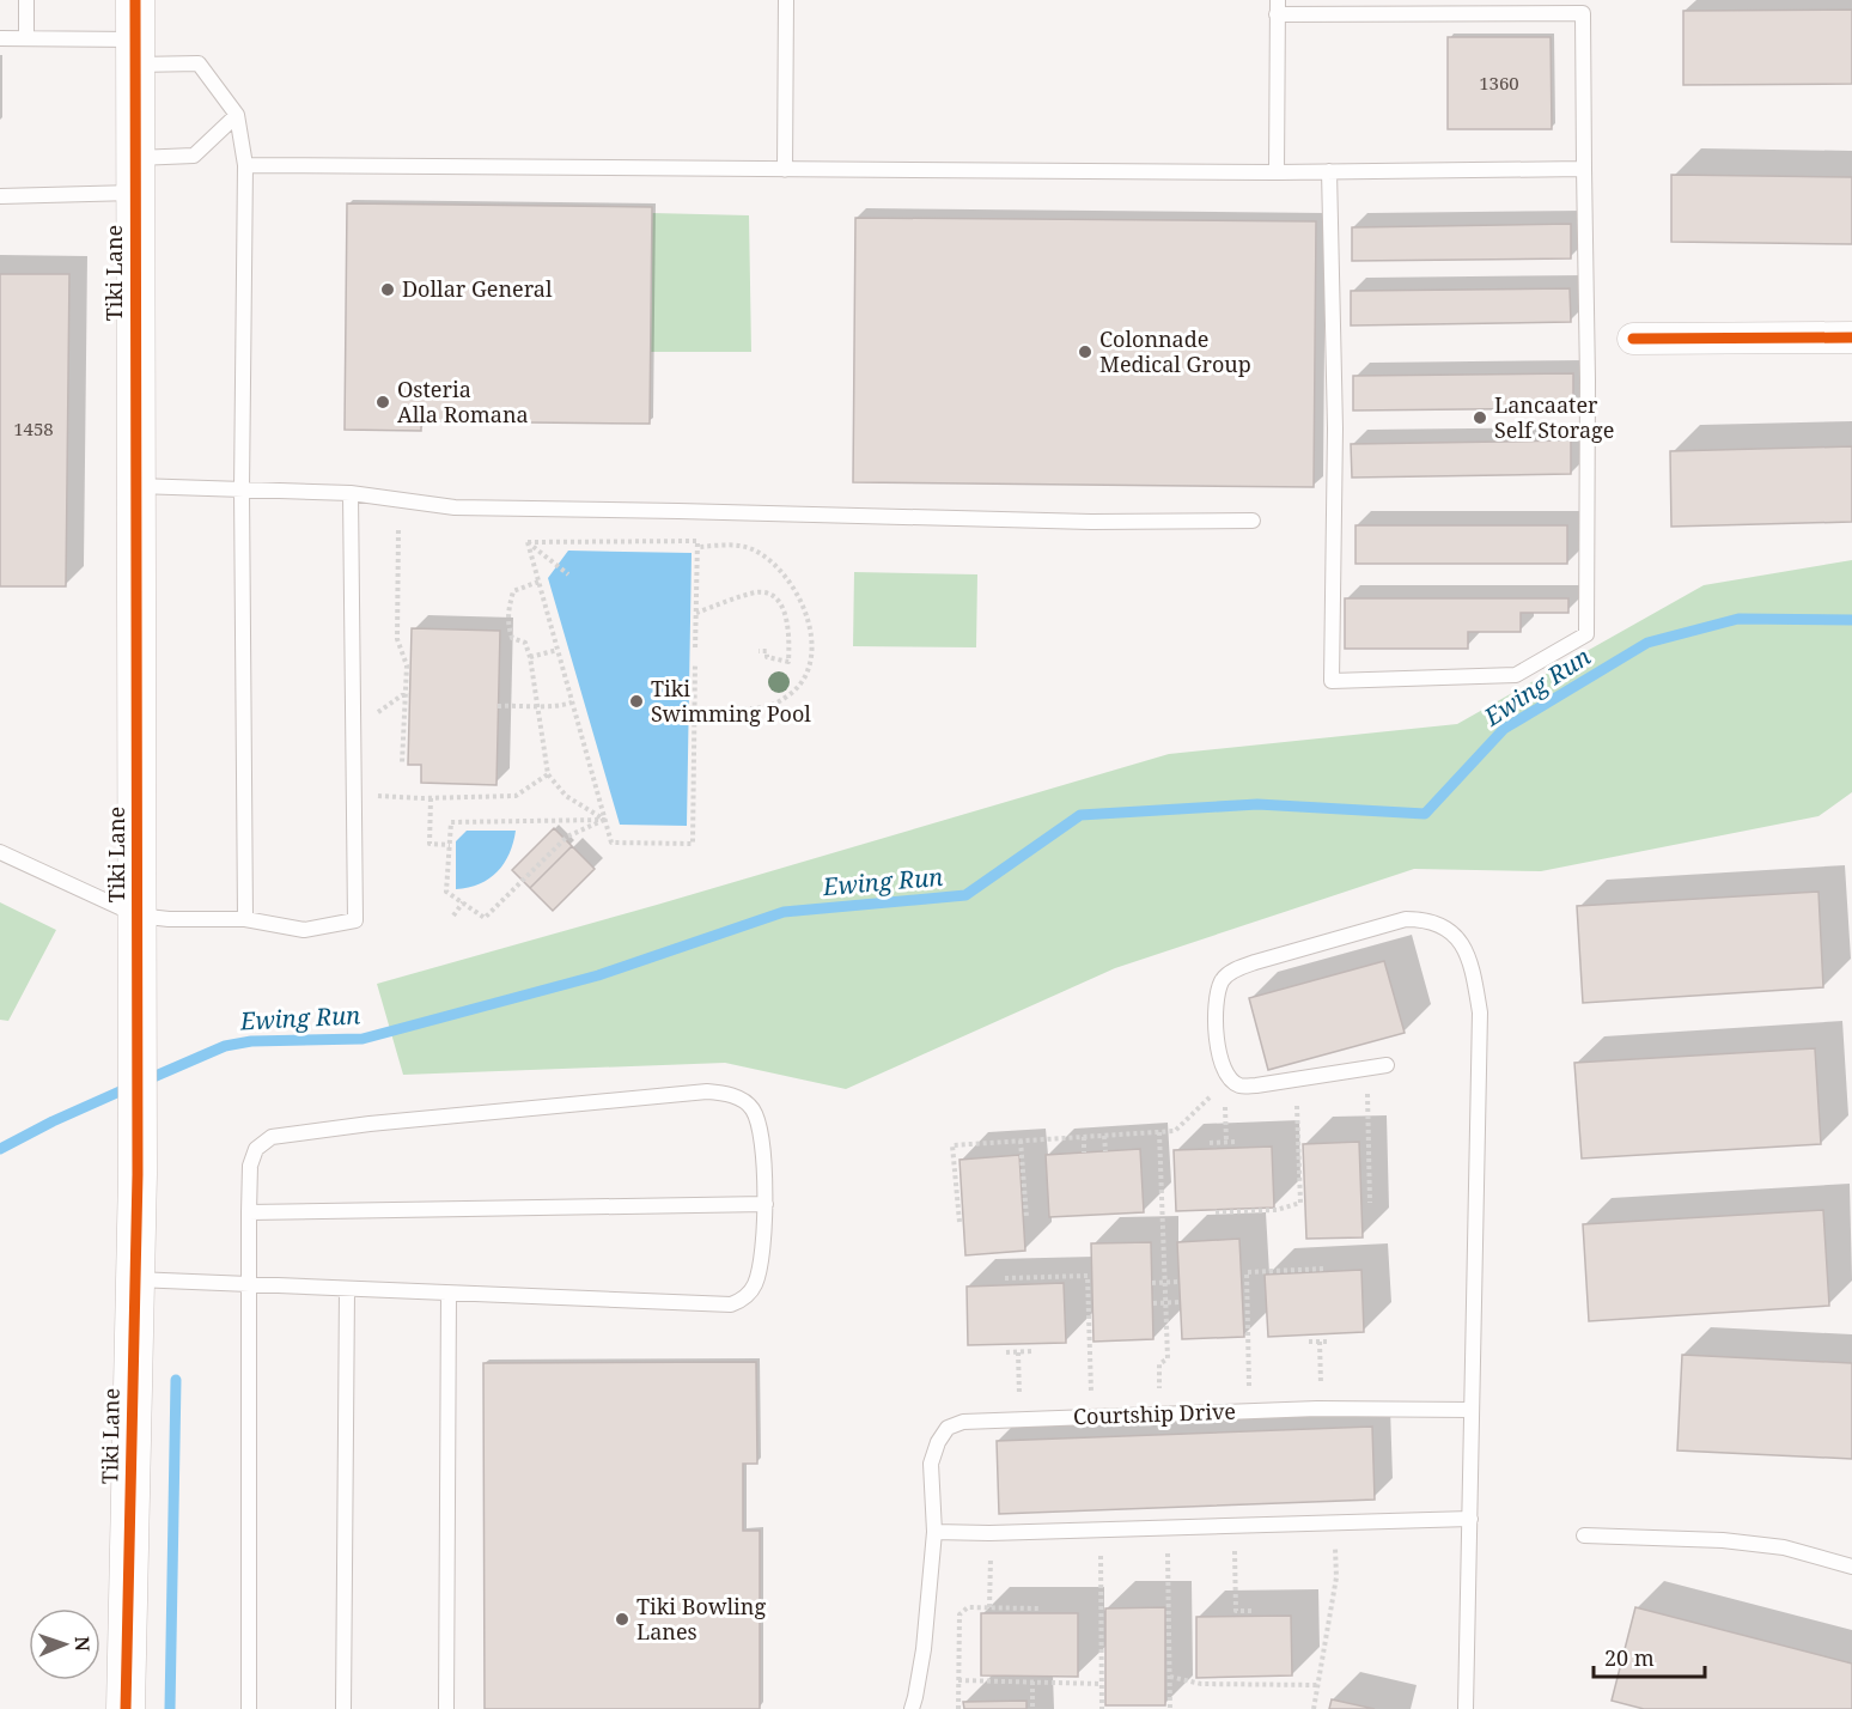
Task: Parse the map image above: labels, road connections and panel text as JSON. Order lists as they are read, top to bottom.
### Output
{
  "streets": {
    "street": ["Tiki Lane"],
    "lane": ["Courtship Drive"]
  },
  "water": ["Ewing Run"],
  "places": [
    "Dollar General",
    "Colonnade Medical Group",
    "Osteria Alla Romana",
    "Lancaater Self Storage",
    "Tiki Swimming Pool",
    "Tiki Bowling Lanes"
  ],
  "house_numbers": ["1360", "1458"],
  "scale_bar": "20 m",
  "north": "right"
}
